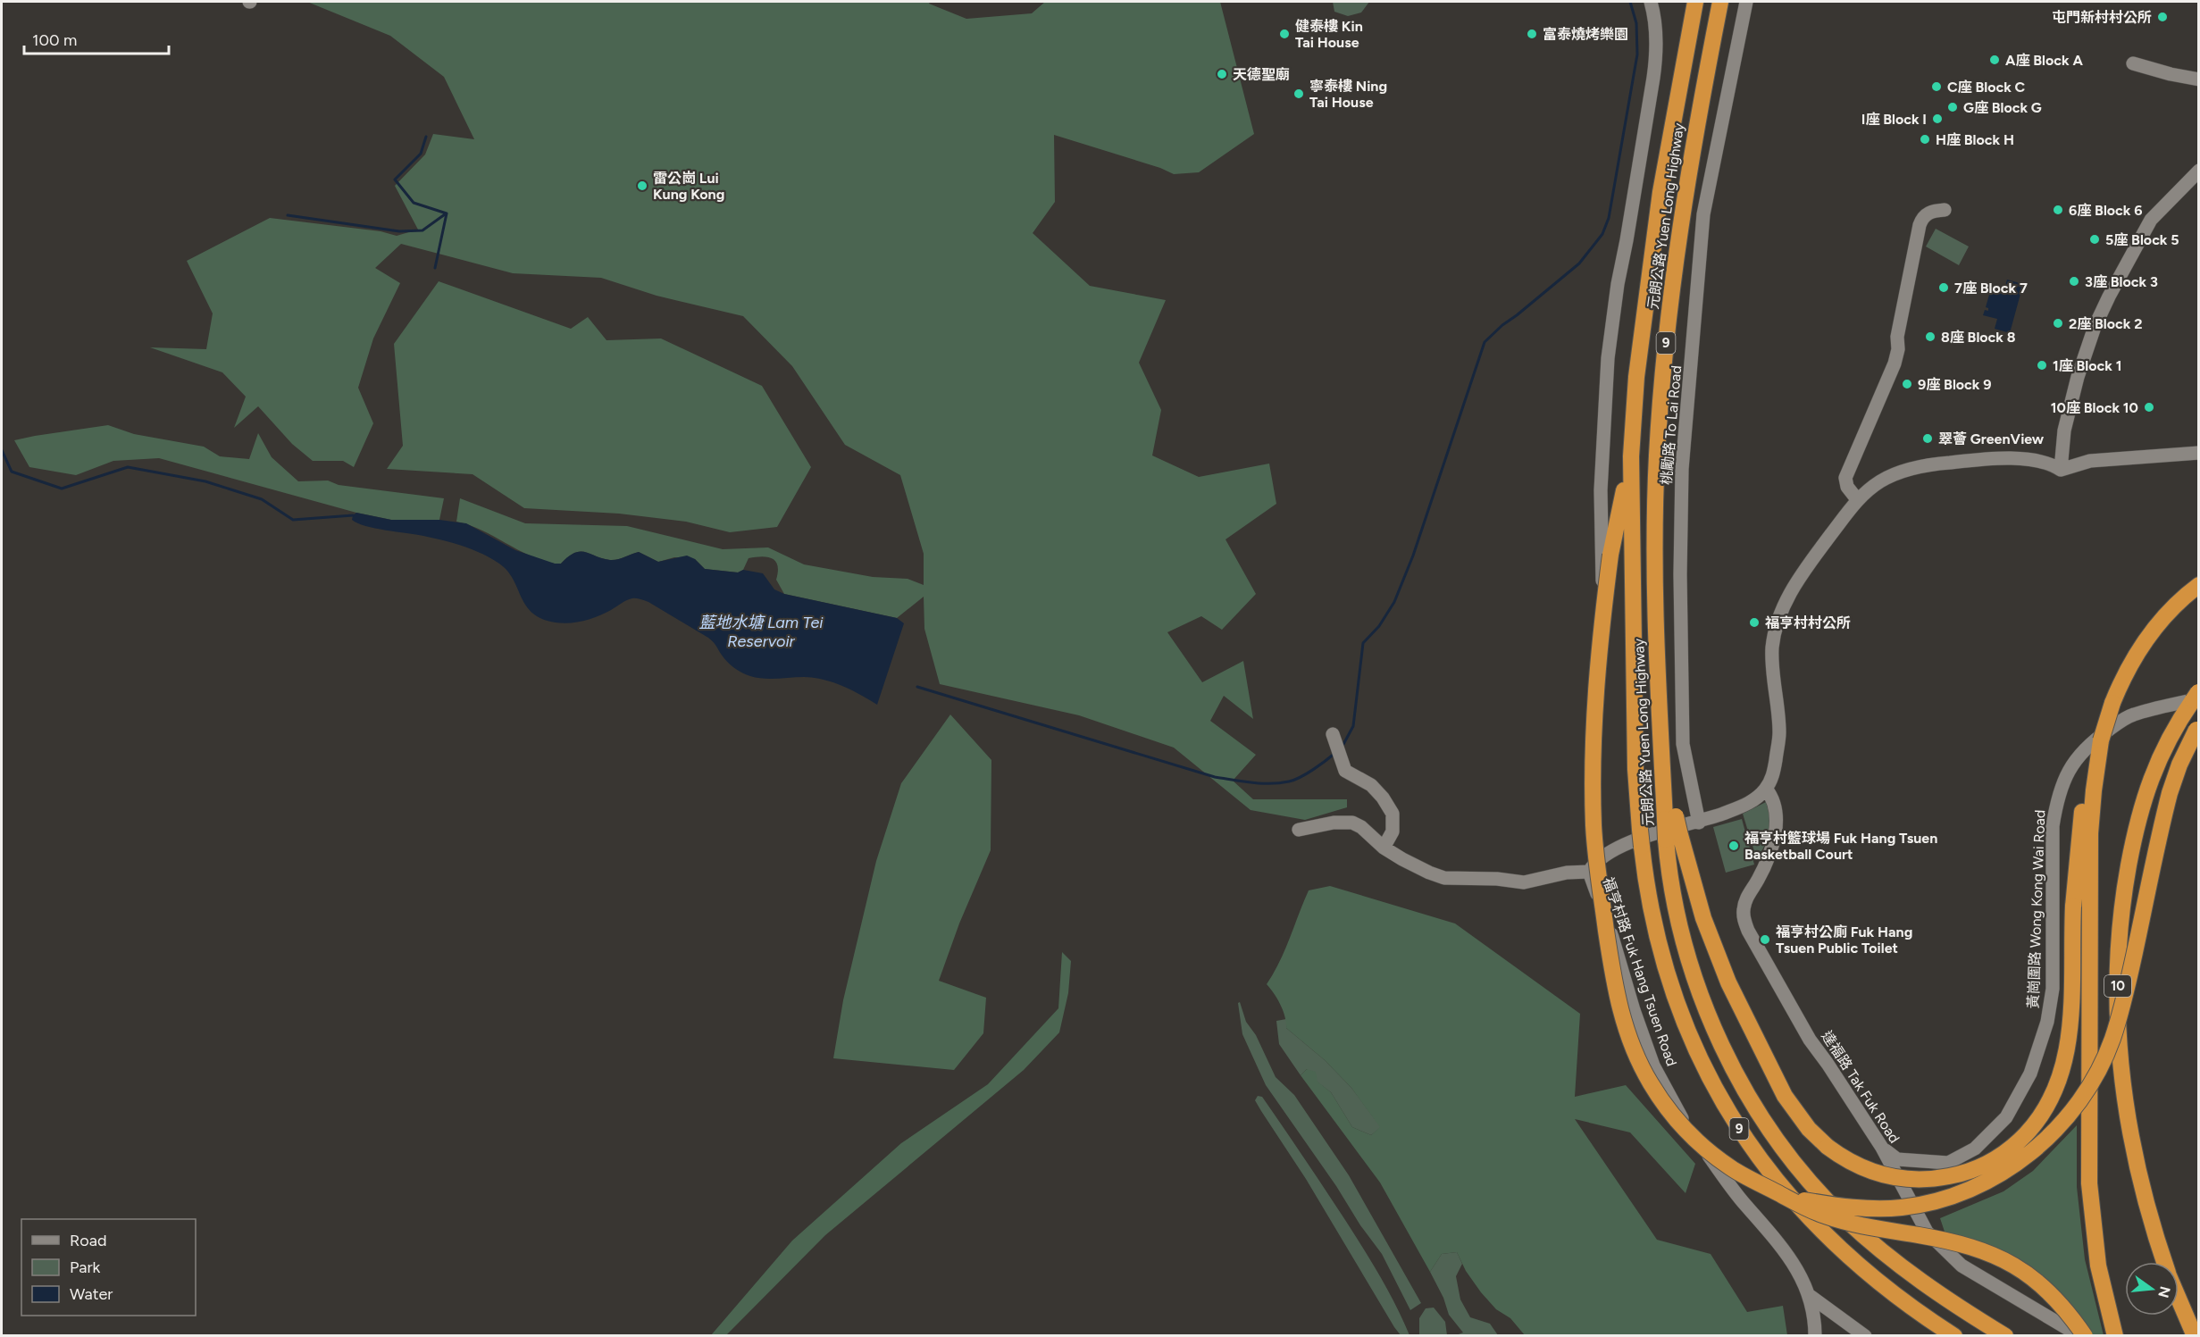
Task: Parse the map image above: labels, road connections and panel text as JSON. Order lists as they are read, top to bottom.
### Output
{
  "streets": {
    "highway": ["元朗公路 Yuen Long Highway", "9", "10"],
    "street": [
      "桃勵路 To Lai Road",
      "黃崗圍路 Wong Kong Wai Road",
      "福亨村路 Fuk Hang Tsuen Road",
      "達福路 Tak Fuk Road"
    ]
  },
  "crossings": [
    ["桃勵路 To Lai Road", "福亨村路 Fuk Hang Tsuen Road"],
    ["黃崗圍路 Wong Kong Wai Road", "達福路 Tak Fuk Road"],
    ["福亨村路 Fuk Hang Tsuen Road", "達福路 Tak Fuk Road"]
  ],
  "water": ["藍地水塘 Lam Tei Reservoir"],
  "places": [
    "屯門新村村公所",
    "健泰樓 Kin Tai House",
    "富泰燒烤樂園",
    "A座 Block A",
    "天德聖廟",
    "C座 Block C",
    "寧泰樓 Ning Tai House",
    "G座 Block G",
    "I座 Block I",
    "H座 Block H",
    "雷公崗 Lui Kung Kong",
    "6座 Block 6",
    "5座 Block 5",
    "3座 Block 3",
    "7座 Block 7",
    "2座 Block 2",
    "8座 Block 8",
    "1座 Block 1",
    "9座 Block 9",
    "10座 Block 10",
    "翠薈 GreenView",
    "福亨村村公所",
    "福亨村籃球場 Fuk Hang Tsuen Basketball Court",
    "福亨村公廁 Fuk Hang Tsuen Public Toilet"
  ],
  "legend": ["Road", "Park", "Water"],
  "scale_bar": "100 m",
  "north": "right"
}
